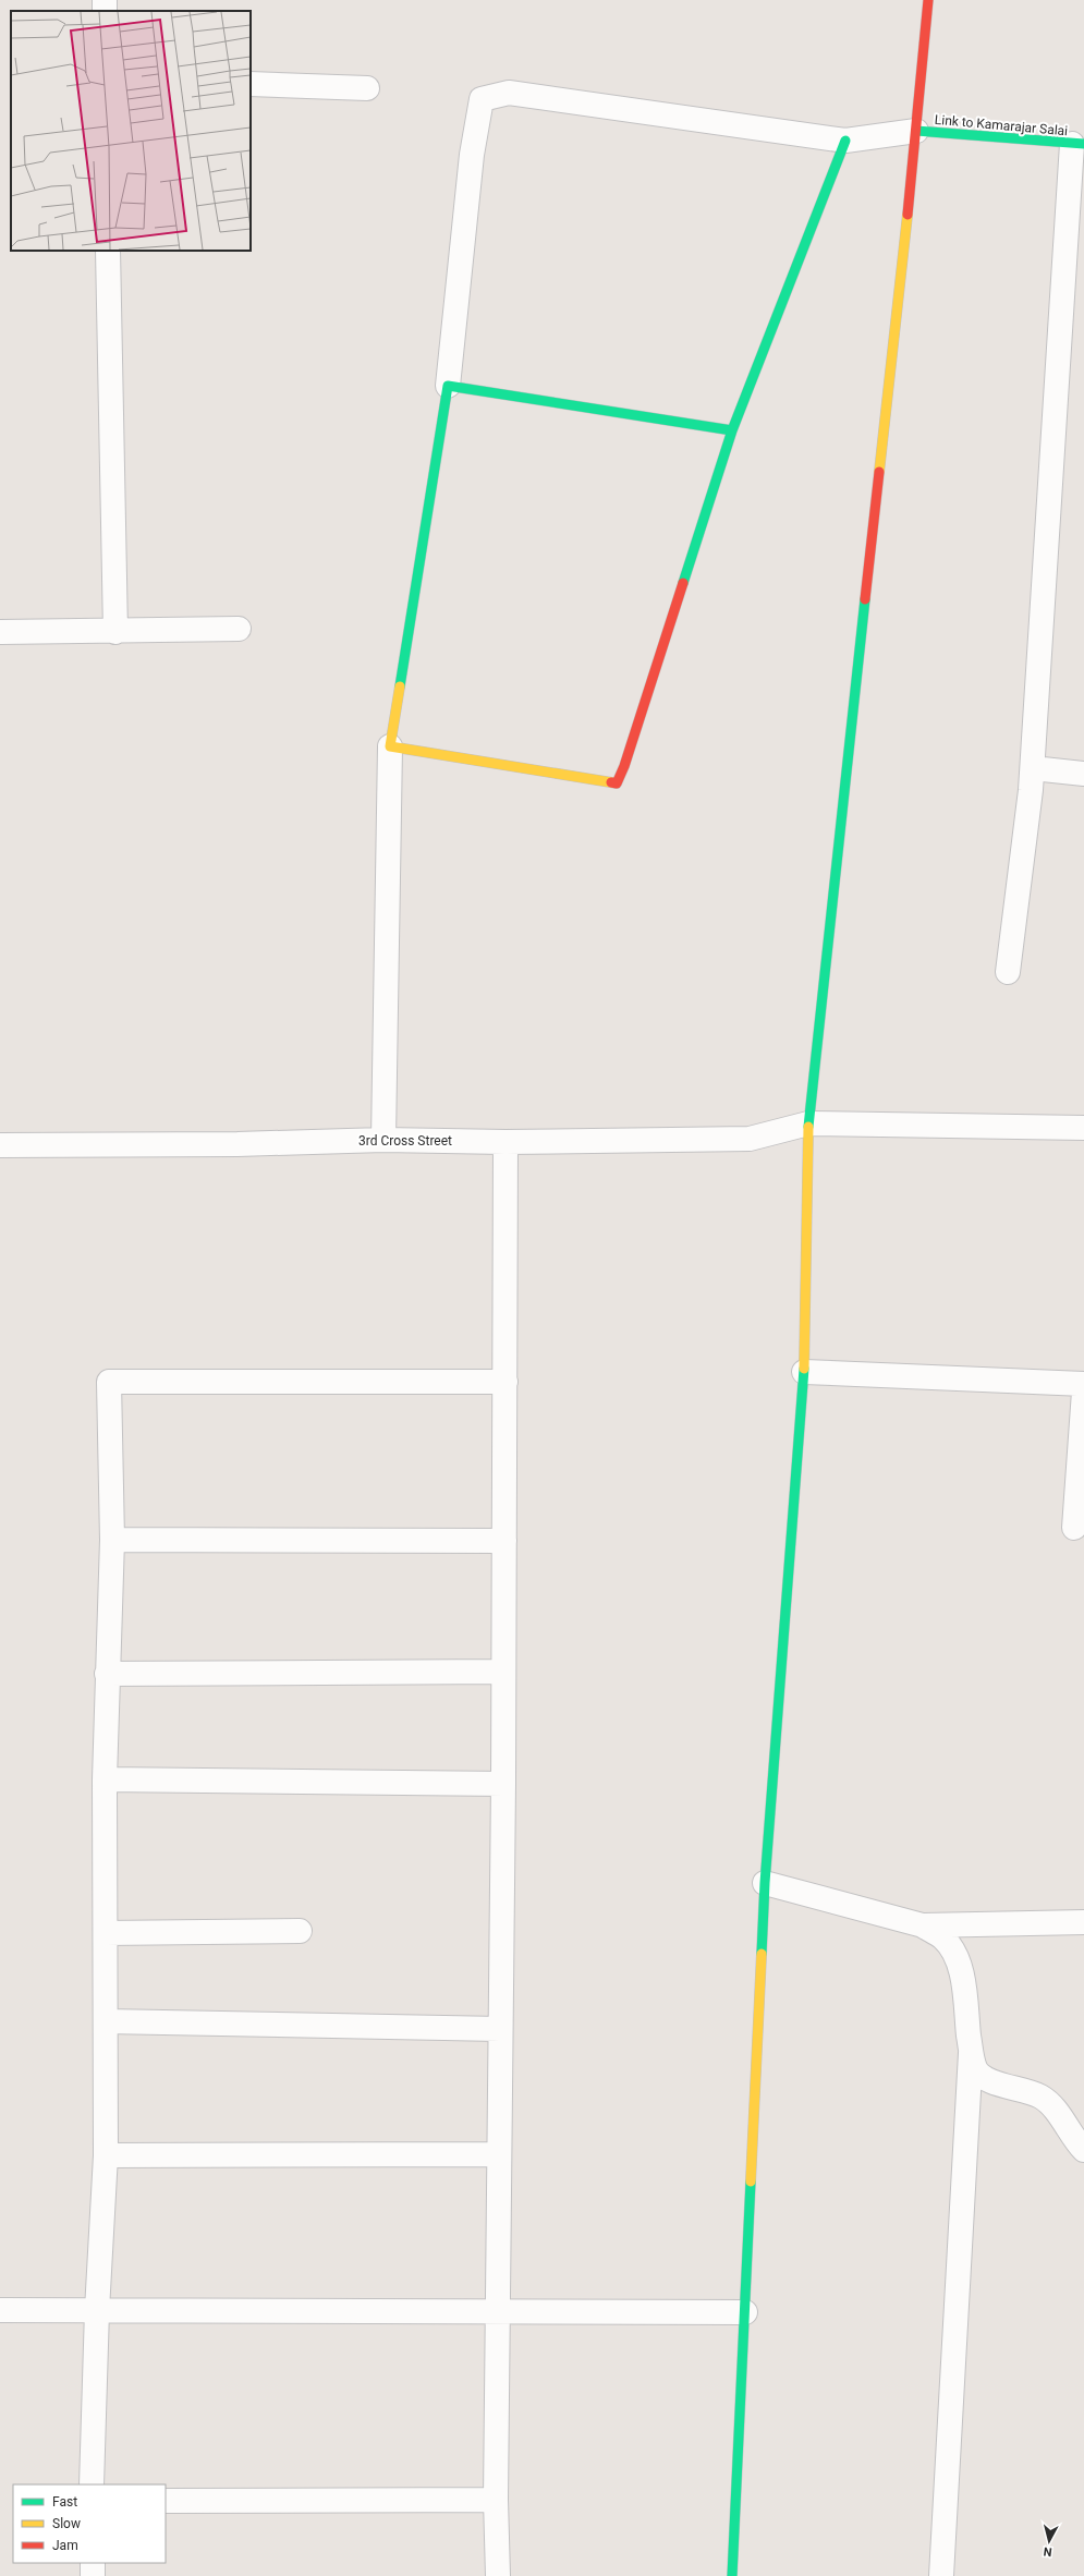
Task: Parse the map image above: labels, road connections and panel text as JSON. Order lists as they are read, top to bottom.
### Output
{
  "streets": {
    "street": ["Link to Kamarajar Salai", "3rd Cross Street"]
  },
  "legend": ["Fast", "Slow", "Jam"],
  "north": "bottom"
}
